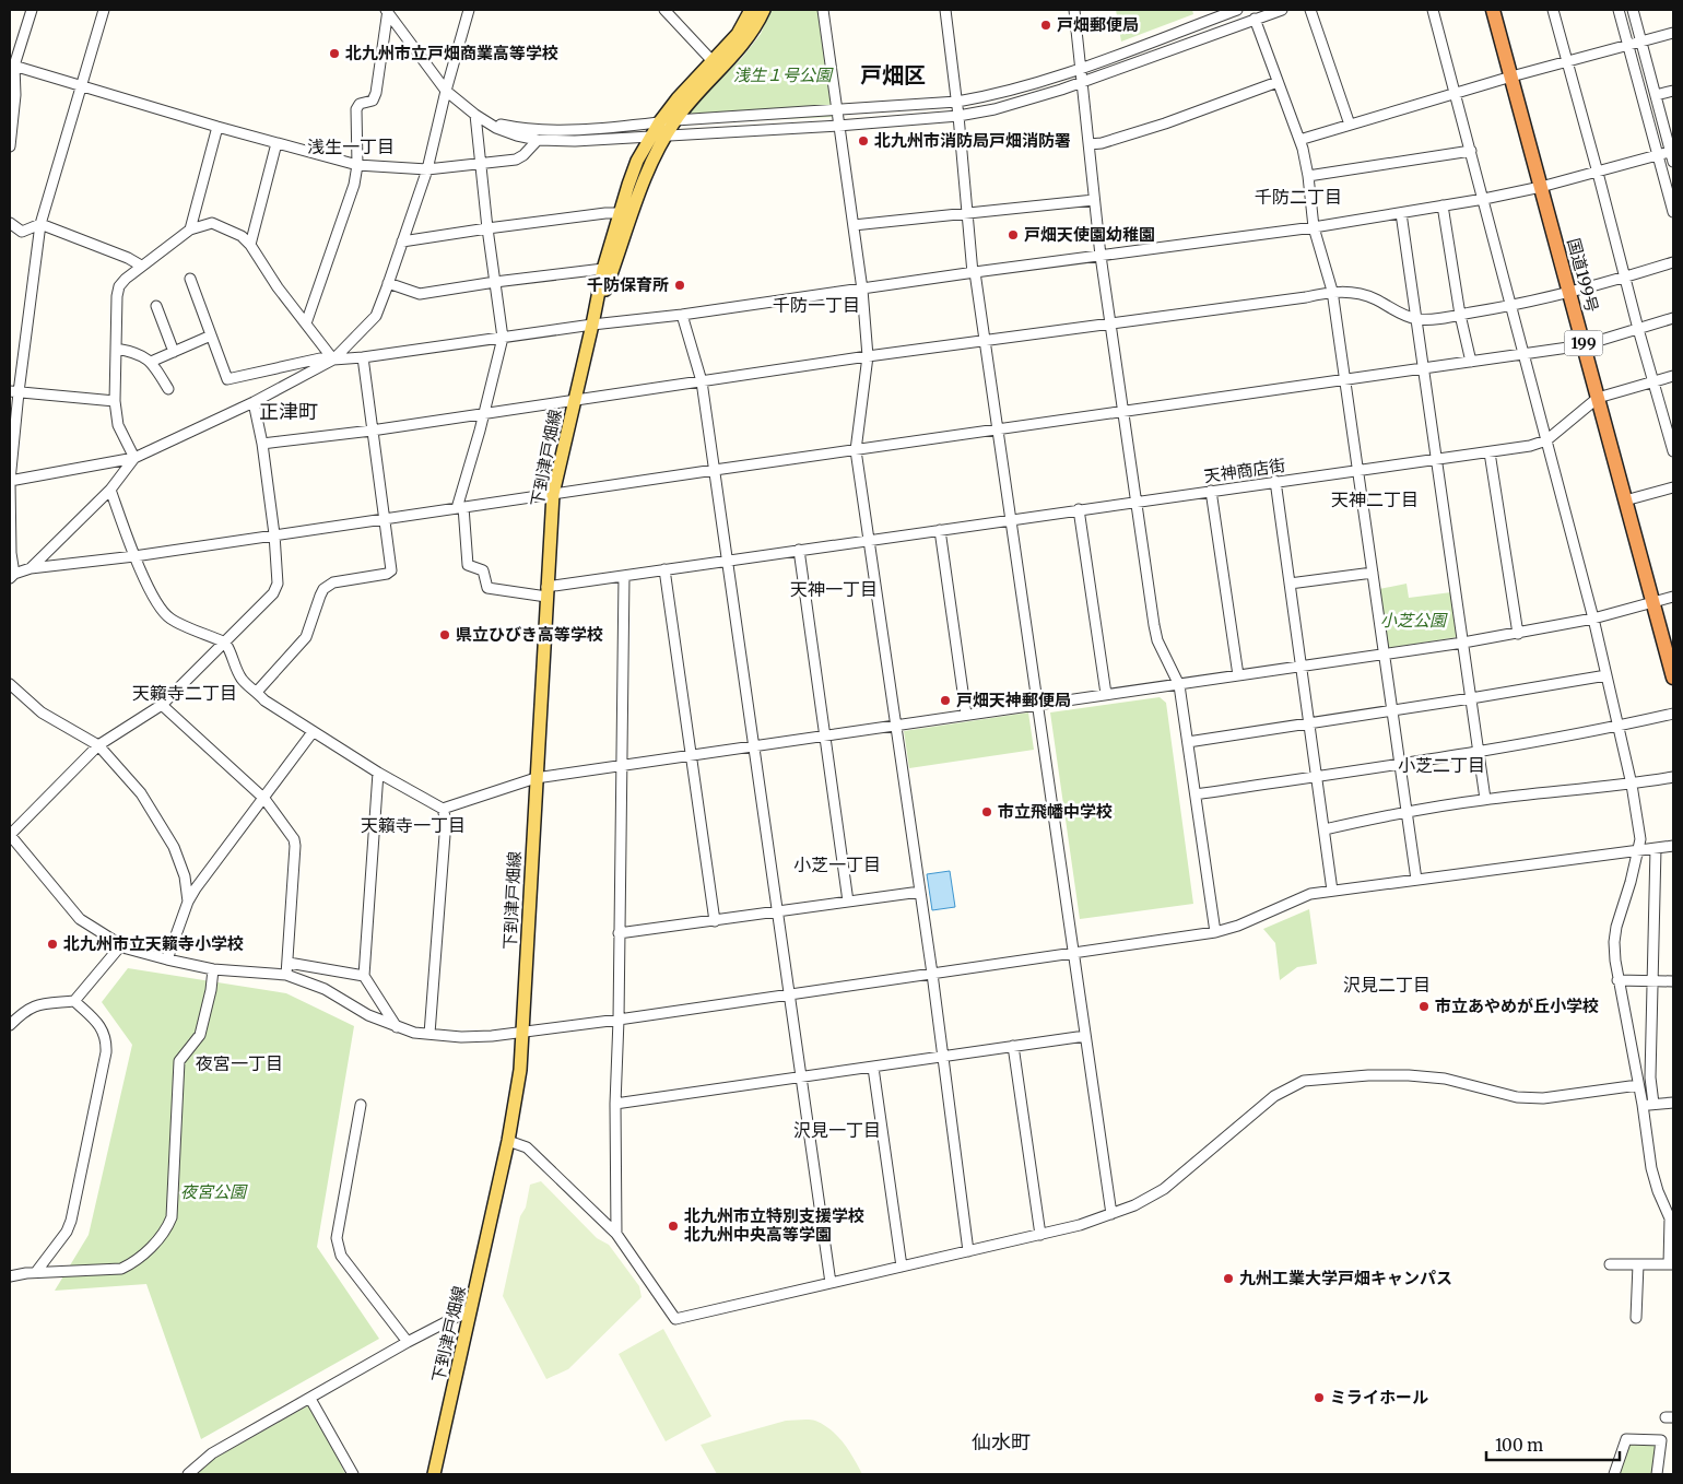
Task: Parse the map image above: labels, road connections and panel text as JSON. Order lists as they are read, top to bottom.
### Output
{
  "streets": {
    "highway": ["国道199号", "199"],
    "main road": ["下到津戸畑線"],
    "street": ["天神商店街"]
  },
  "crossings": [
    ["下到津戸畑線", "天神商店街"]
  ],
  "districts": [
    "戸畑区",
    "浅生一丁目",
    "千防二丁目",
    "千防一丁目",
    "正津町",
    "天神二丁目",
    "天神一丁目",
    "天籟寺二丁目",
    "小芝二丁目",
    "天籟寺一丁目",
    "小芝一丁目",
    "沢見二丁目",
    "夜宮一丁目",
    "沢見一丁目",
    "仙水町"
  ],
  "parks": ["浅生１号公園", "小芝公園", "夜宮公園"],
  "places": [
    "戸畑郵便局",
    "北九州市立戸畑商業高等学校",
    "北九州市消防局戸畑消防署",
    "戸畑天使園幼稚園",
    "千防保育所",
    "県立ひびき高等学校",
    "戸畑天神郵便局",
    "市立飛幡中学校",
    "北九州市立天籟寺小学校",
    "市立あやめが丘小学校",
    "北九州市立特別支援学校 北九州中央高等学園",
    "九州工業大学戸畑キャンパス",
    "ミライホール"
  ],
  "scale_bar": "100 m"
}
